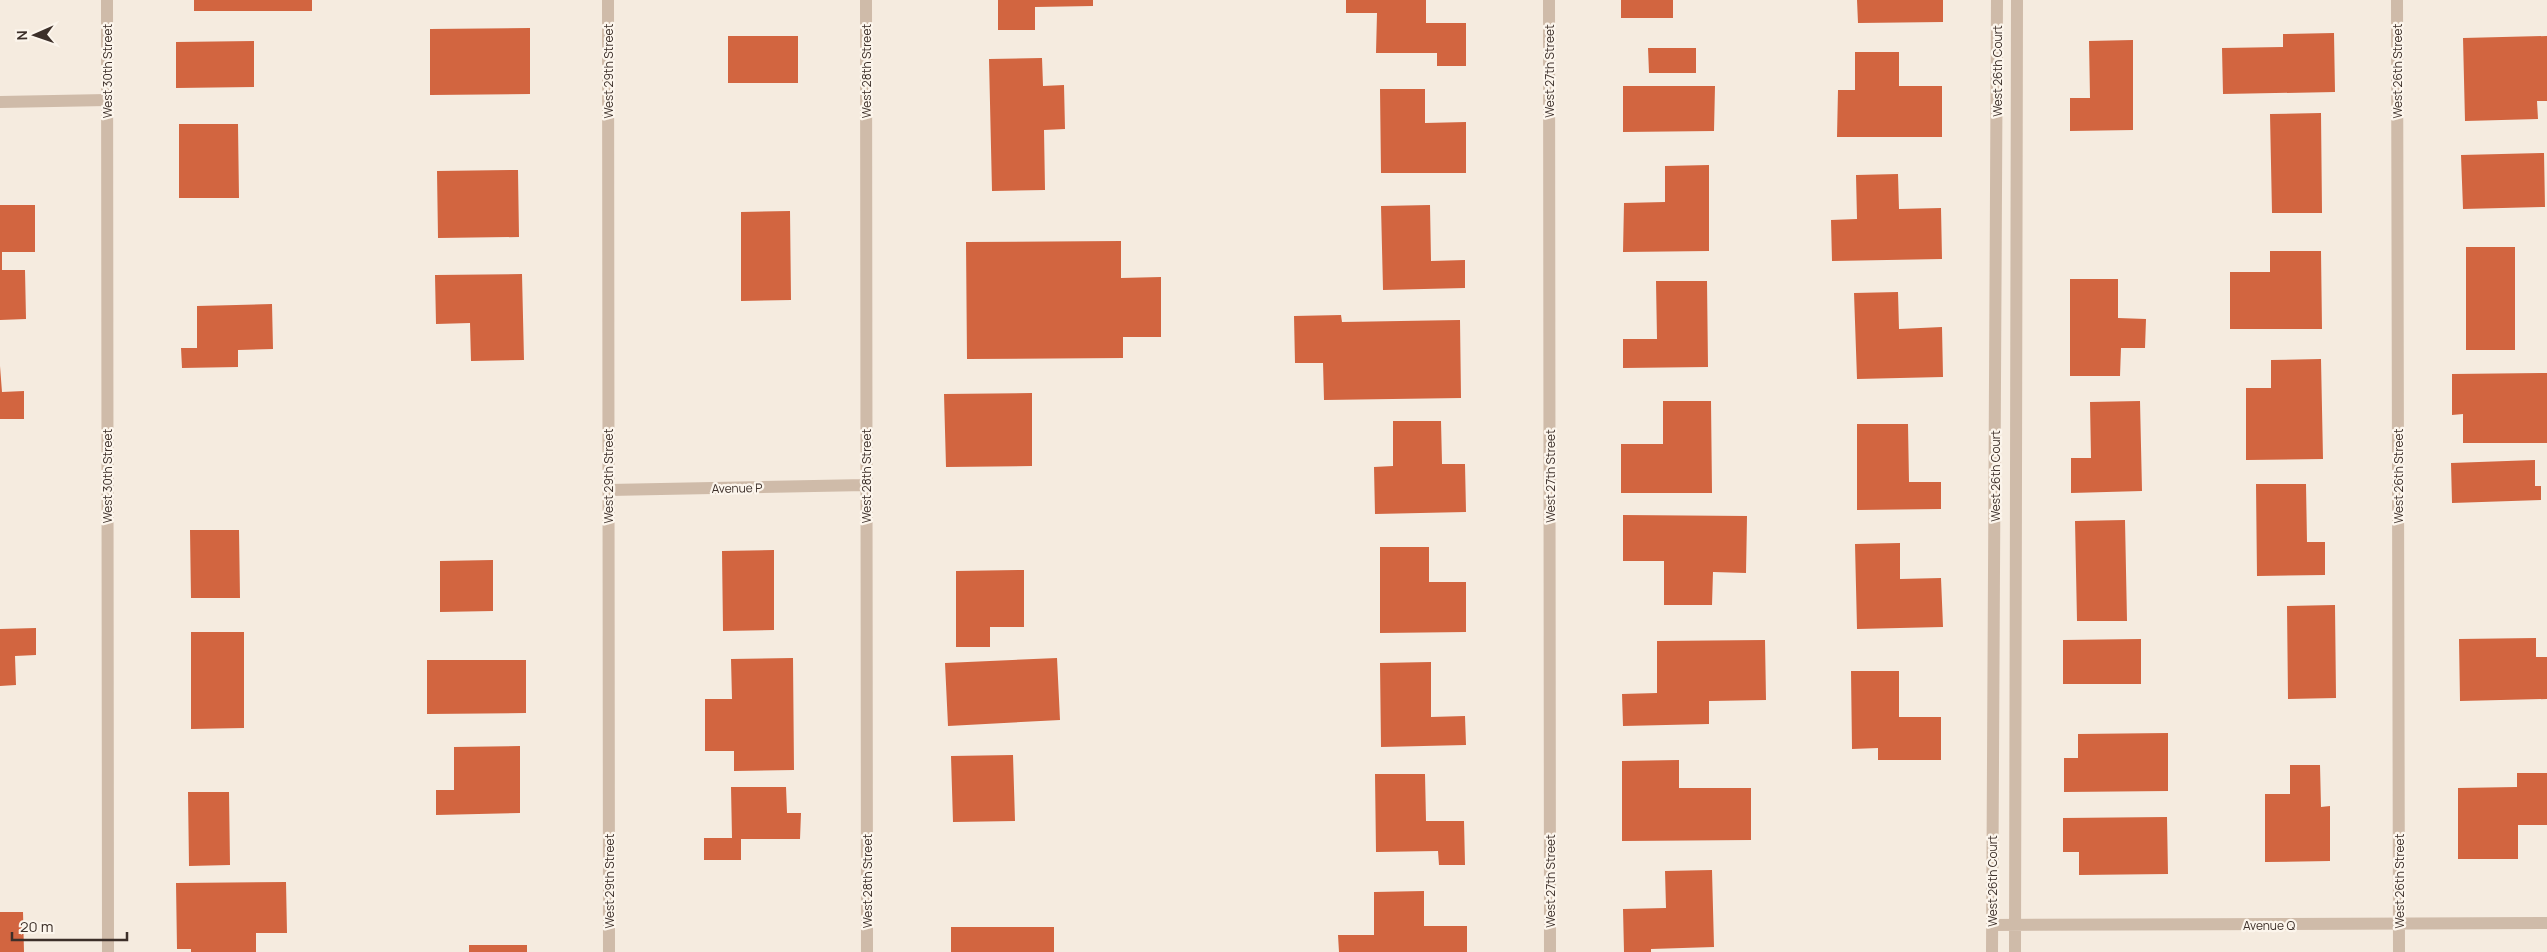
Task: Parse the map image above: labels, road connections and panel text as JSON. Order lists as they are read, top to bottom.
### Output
{
  "streets": {
    "street": [
      "West 30th Street",
      "West 29th Street",
      "West 28th Street",
      "West 27th Street",
      "West 26th Court",
      "West 26th Street",
      "Avenue P",
      "Avenue Q"
    ]
  },
  "crossings": [
    ["West 29th Street", "Avenue P"],
    ["West 28th Street", "Avenue P"],
    ["West 26th Court", "Avenue Q"],
    ["West 26th Street", "Avenue Q"]
  ],
  "scale_bar": "20 m",
  "north": "left"
}
